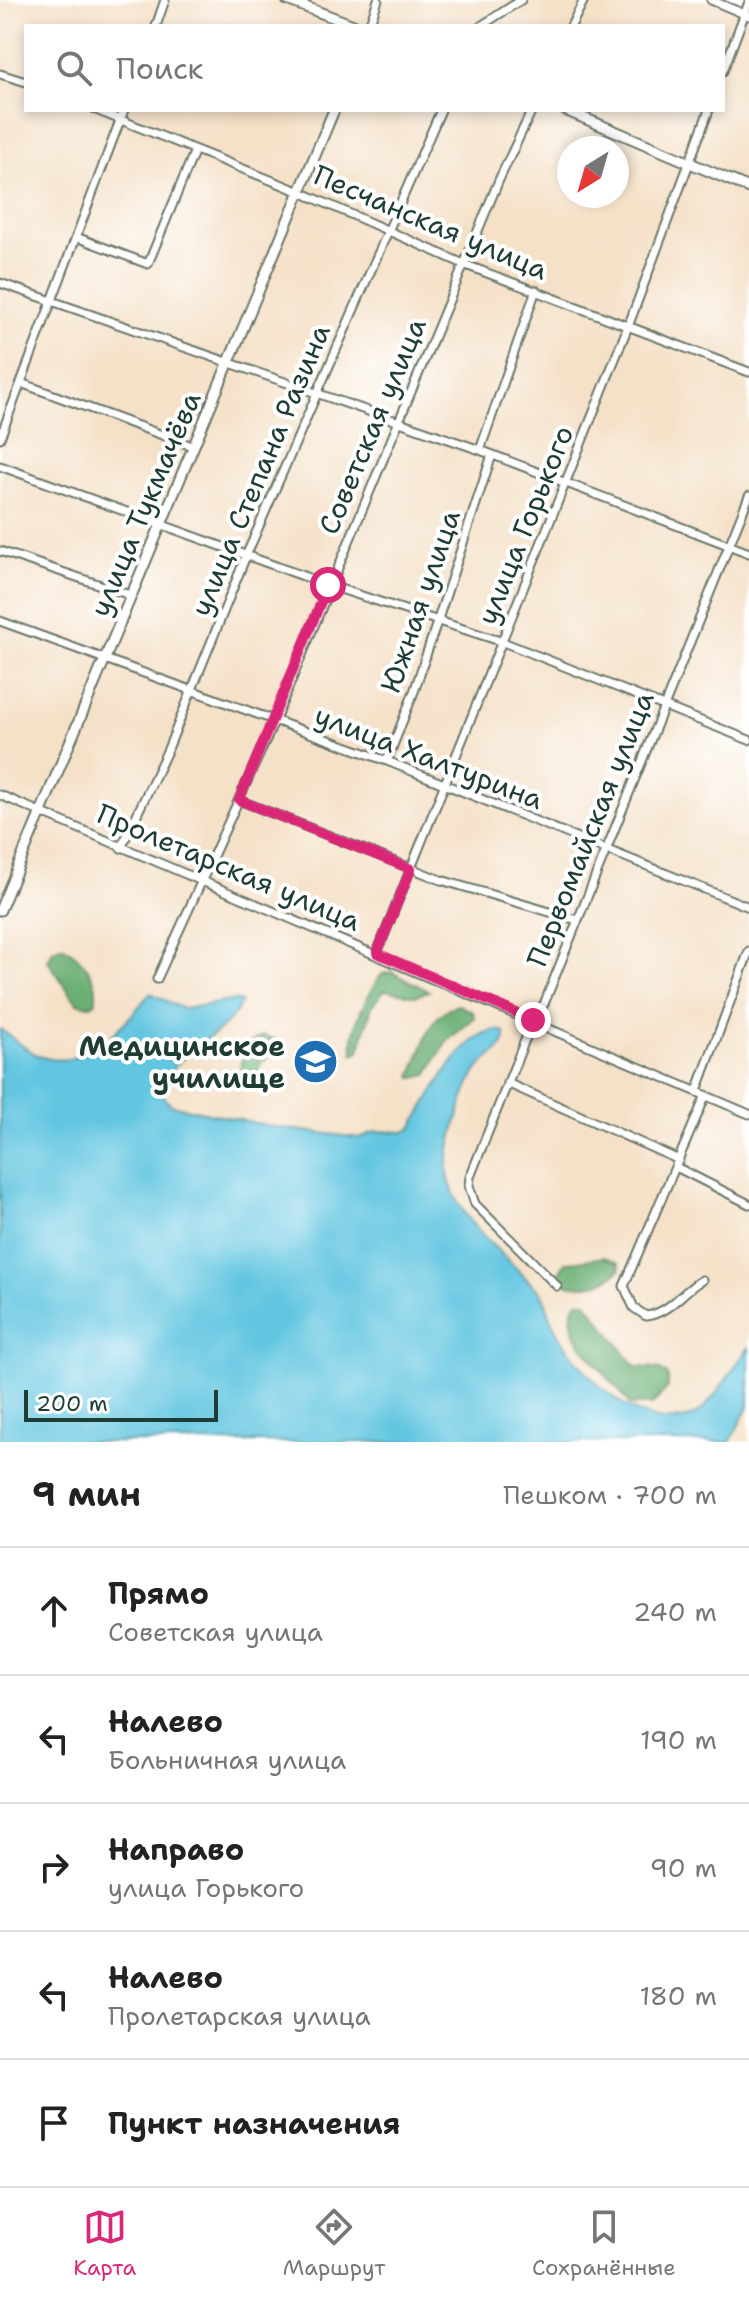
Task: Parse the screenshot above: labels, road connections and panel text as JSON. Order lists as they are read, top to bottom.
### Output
{
  "streets": {
    "street": [
      "Песчанская улица",
      "Советская улица",
      "улица Степана Разина",
      "улица Тукмачёва",
      "улица Горького",
      "Южная улица",
      "улица Халтурина",
      "Первомайская улица",
      "Пролетарская улица"
    ]
  },
  "crossings": [
    ["Песчанская улица", "Советская улица"],
    ["Песчанская улица", "улица Степана Разина"],
    ["Песчанская улица", "улица Тукмачёва"],
    ["Песчанская улица", "улица Горького"],
    ["Советская улица", "улица Халтурина"],
    ["Советская улица", "Пролетарская улица"],
    ["улица Степана Разина", "улица Халтурина"],
    ["улица Степана Разина", "Пролетарская улица"],
    ["улица Тукмачёва", "улица Халтурина"],
    ["улица Тукмачёва", "Пролетарская улица"],
    ["улица Горького", "улица Халтурина"],
    ["улица Горького", "Пролетарская улица"],
    ["Южная улица", "улица Халтурина"],
    ["улица Халтурина", "Первомайская улица"],
    ["Первомайская улица", "Пролетарская улица"]
  ],
  "places": {
    "school or university": ["Медицинское училище"]
  },
  "scale_bar": "200 m",
  "north": "bottom left",
  "page": {
    "search": "Поиск",
    "scale": "200 m",
    "heading": ["9 мин", "Пешком · 700 m"],
    "list": [
      ["Прямо", "Советская улица", "240 m"],
      ["Налево", "Больничная улица", "190 m"],
      ["Направо", "улица Горького", "90 m"],
      ["Налево", "Пролетарская улица", "180 m"],
      "Пункт назначения"
    ],
    "nav": ["Карта", "Маршрут", "Сохранённые"]
  }
}
